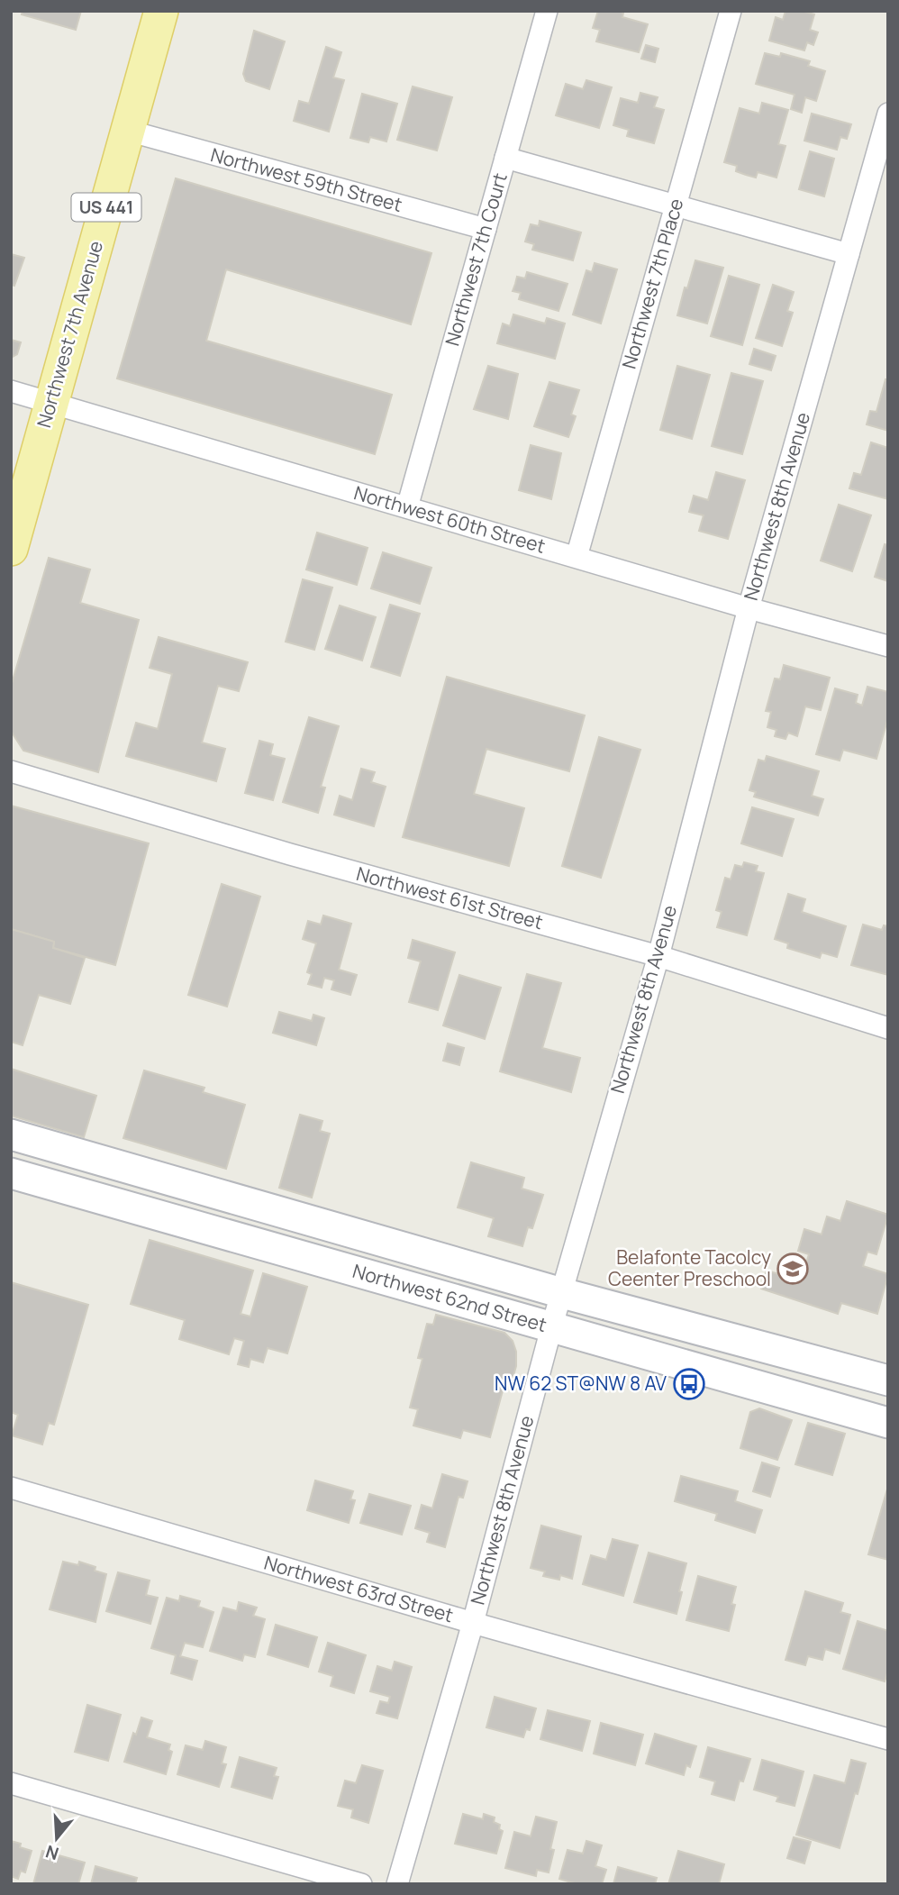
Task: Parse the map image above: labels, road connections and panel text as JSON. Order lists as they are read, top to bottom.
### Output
{
  "streets": {
    "main road": ["US 441", "Northwest 7th Avenue", "Northwest 62nd Street"],
    "street": [
      "Northwest 59th Street",
      "Northwest 7th Court",
      "Northwest 7th Place",
      "Northwest 8th Avenue",
      "Northwest 60th Street",
      "Northwest 61st Street",
      "Northwest 63rd Street"
    ]
  },
  "crossings": [
    ["Northwest 59th Street", "Northwest 7th Court"],
    ["Northwest 59th Street", "Northwest 7th Avenue"],
    ["Northwest 7th Court", "Northwest 60th Street"],
    ["Northwest 7th Place", "Northwest 60th Street"],
    ["Northwest 7th Avenue", "Northwest 60th Street"],
    ["Northwest 8th Avenue", "Northwest 60th Street"],
    ["Northwest 8th Avenue", "Northwest 61st Street"],
    ["Northwest 8th Avenue", "Northwest 62nd Street"],
    ["Northwest 8th Avenue", "Northwest 63rd Street"]
  ],
  "places": {
    "school or university": ["Belafonte Tacolcy Ceenter Preschool"],
    "bus stop": ["NW 62 ST@NW 8 AV"]
  },
  "north": "bottom"
}
